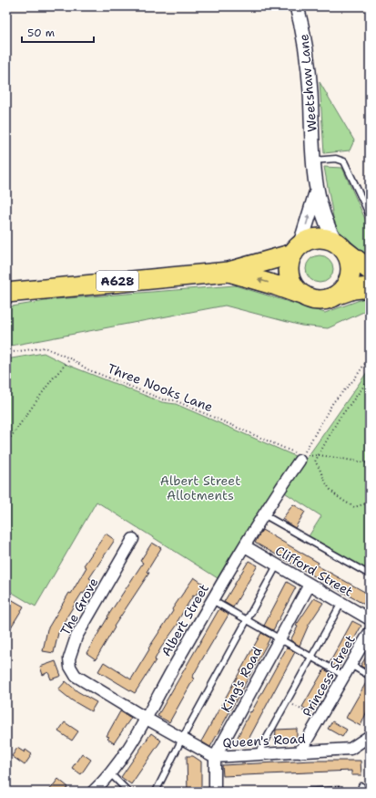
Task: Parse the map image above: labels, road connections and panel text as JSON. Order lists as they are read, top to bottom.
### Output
{
  "streets": {
    "highway": ["A628"],
    "street": [
      "Weetshaw Lane",
      "Clifford Street",
      "The Grove",
      "Albert Street",
      "Princess Street",
      "King's Road",
      "Queen's Road"
    ],
    "path": ["Three Nooks Lane"]
  },
  "crossings": [
    ["Weetshaw Lane", "A628"],
    ["Three Nooks Lane", "Albert Street"],
    ["Clifford Street", "Albert Street"],
    ["Clifford Street", "King's Road"],
    ["The Grove", "Albert Street"],
    ["The Grove", "Queen's Road"],
    ["Albert Street", "Queen's Road"],
    ["Princess Street", "Queen's Road"],
    ["King's Road", "Queen's Road"]
  ],
  "parks": ["Albert Street Allotments"],
  "scale_bar": "50 m"
}
